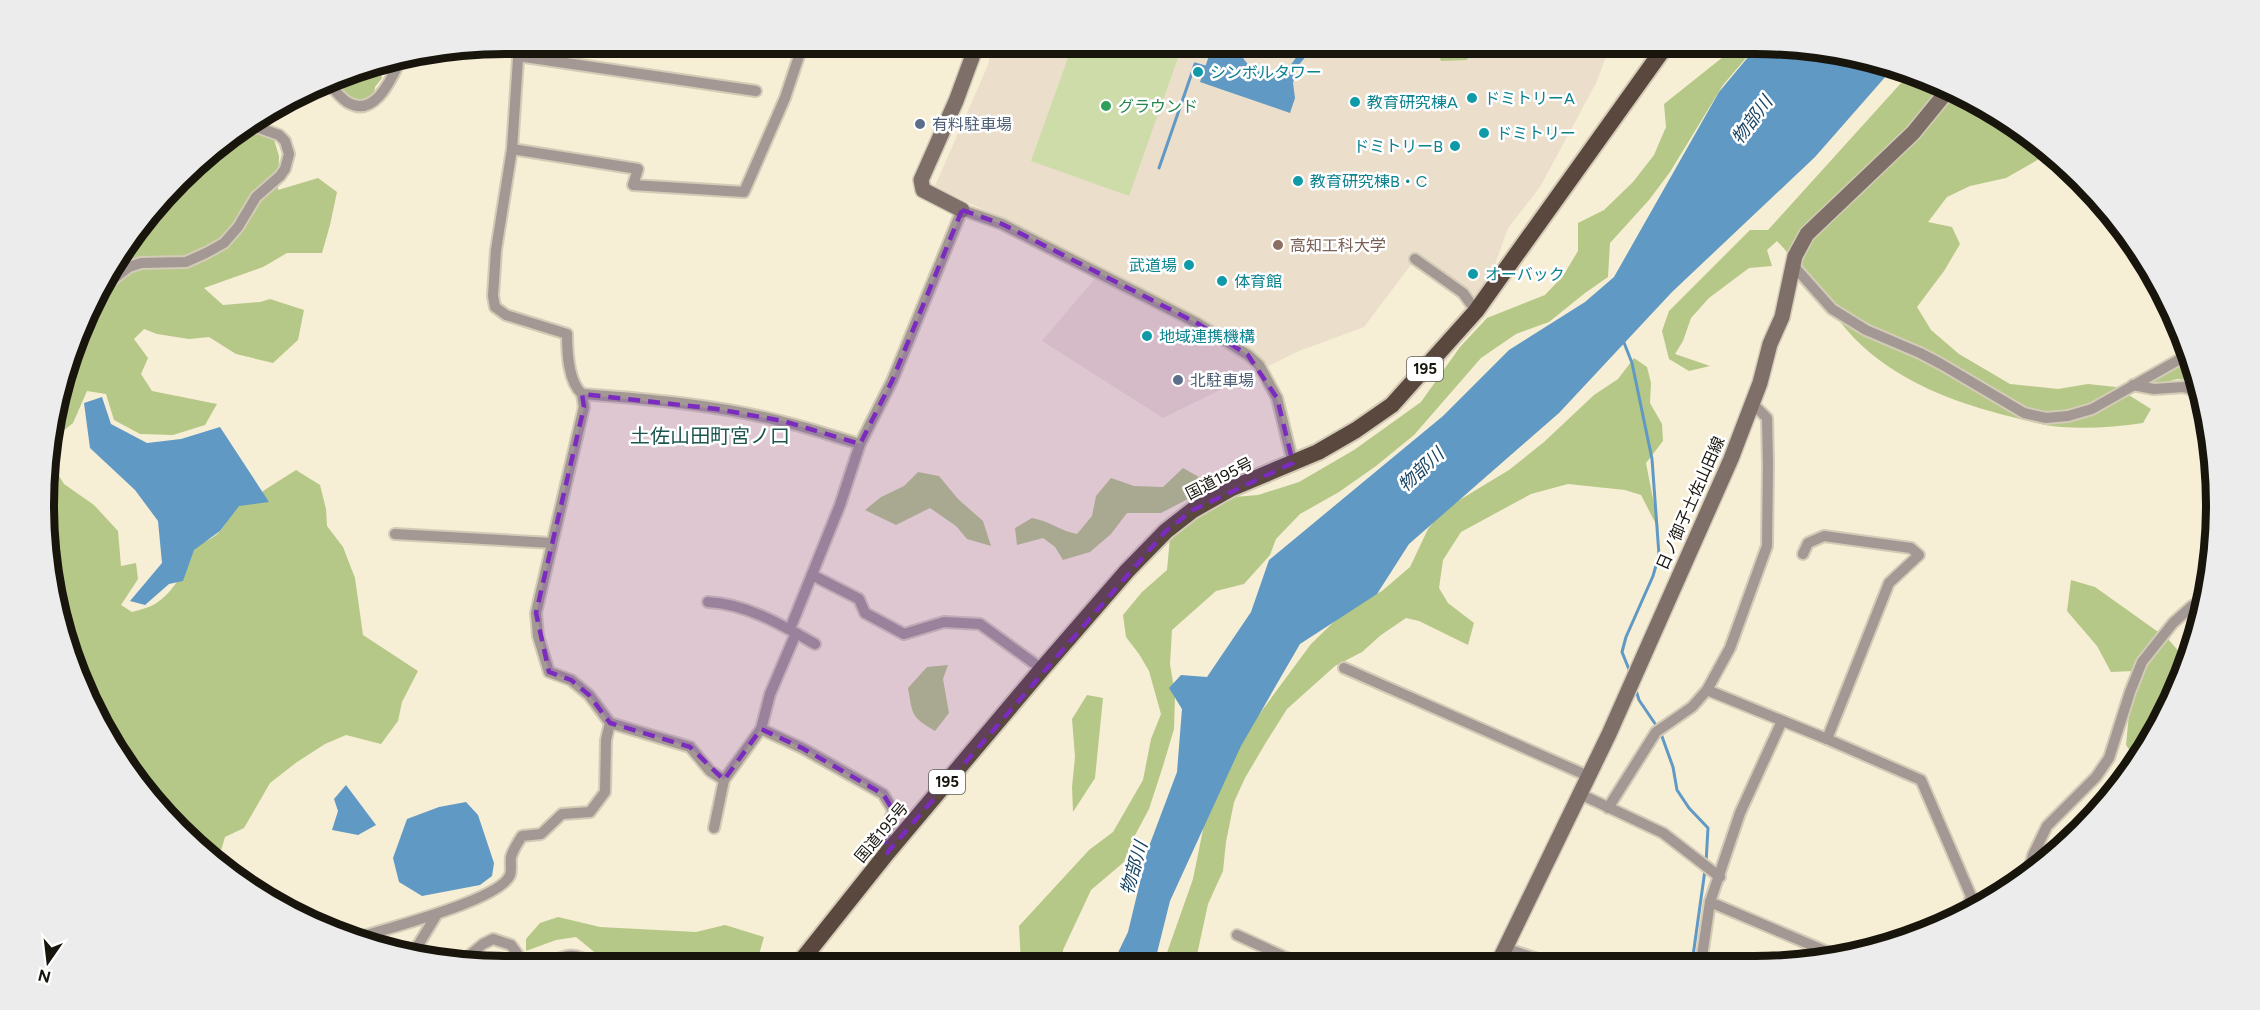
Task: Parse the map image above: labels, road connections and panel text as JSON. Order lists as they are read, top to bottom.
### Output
{
  "streets": {
    "highway": ["195", "国道195号"],
    "main road": ["日ノ御子土佐山田線"]
  },
  "districts": ["土佐山田町宮ノ口"],
  "water": ["物部川"],
  "places": [
    "シンボルタワー",
    "ドミトリーA",
    "教育研究棟A",
    "グラウンド",
    "有料駐車場",
    "ドミトリー",
    "ドミトリーB",
    "教育研究棟B・C",
    "高知工科大学",
    "武道場",
    "オーバック",
    "体育館",
    "地域連携機構",
    "北駐車場"
  ],
  "north": "bottom"
}
